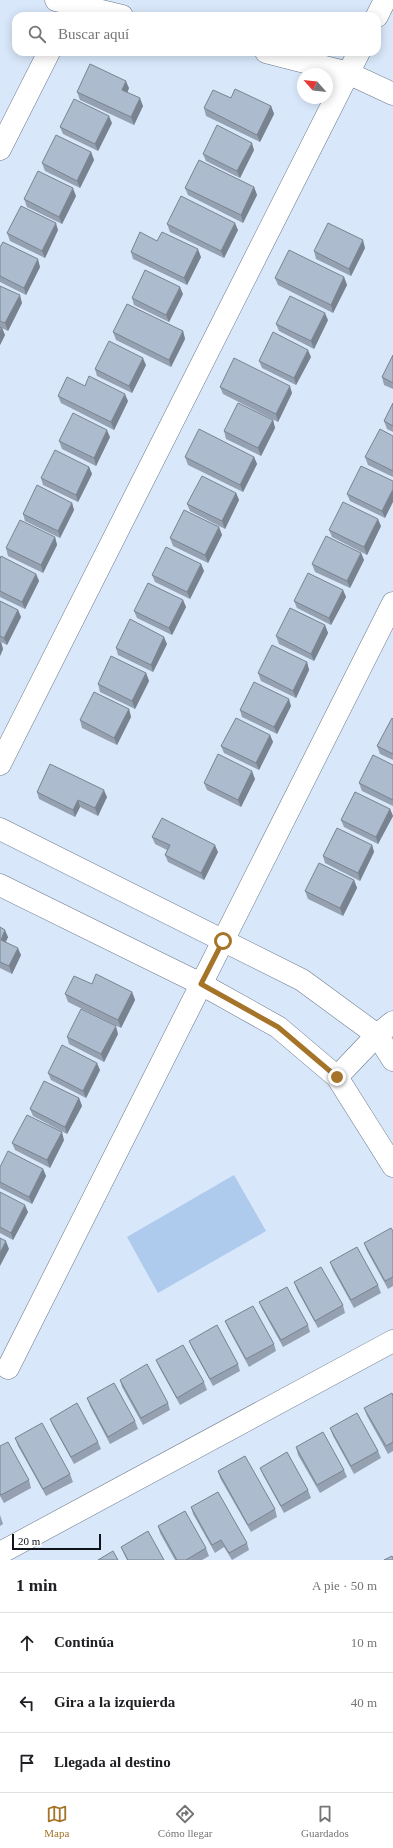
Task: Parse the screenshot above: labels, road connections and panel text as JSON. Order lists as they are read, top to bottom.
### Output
{
  "scale_bar": "20 m",
  "north": "top left",
  "page": {
    "search": "Buscar aquí",
    "scale": "20 m",
    "heading": ["1 min", "A pie · 50 m"],
    "list": [
      ["Continúa", "10 m"],
      ["Gira a la izquierda", "40 m"],
      "Llegada al destino"
    ],
    "nav": ["Mapa", "Cómo llegar", "Guardados"]
  }
}
